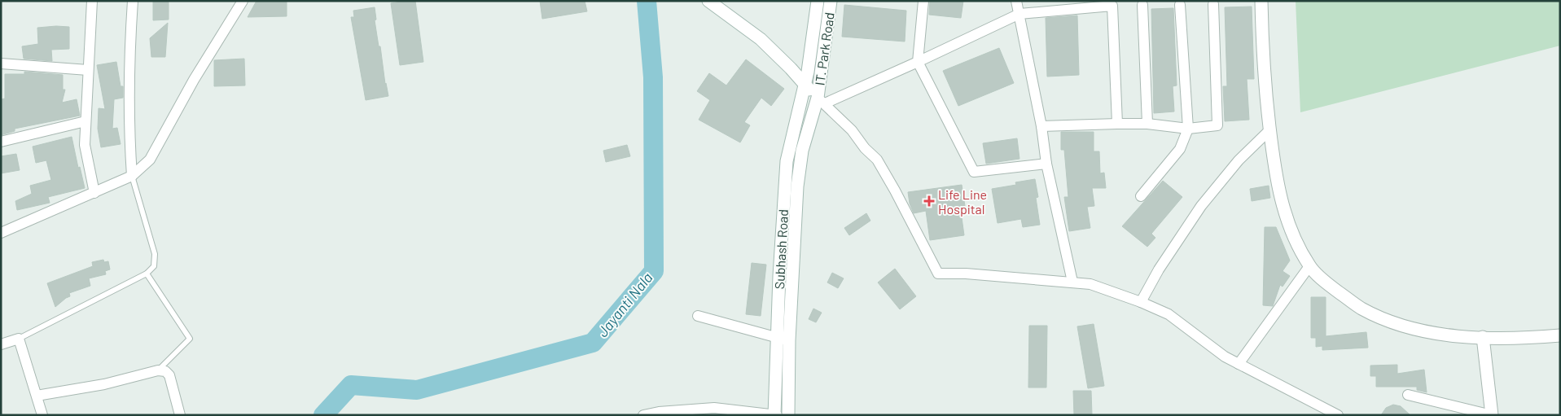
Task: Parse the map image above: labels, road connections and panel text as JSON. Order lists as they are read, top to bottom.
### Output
{
  "streets": {
    "main road": ["IT. Park Road", "Subhash Road"]
  },
  "crossings": [
    ["IT. Park Road", "Subhash Road"]
  ],
  "water": ["Jayanti Nala"],
  "places": {
    "health": ["Life Line Hospital"]
  }
}
